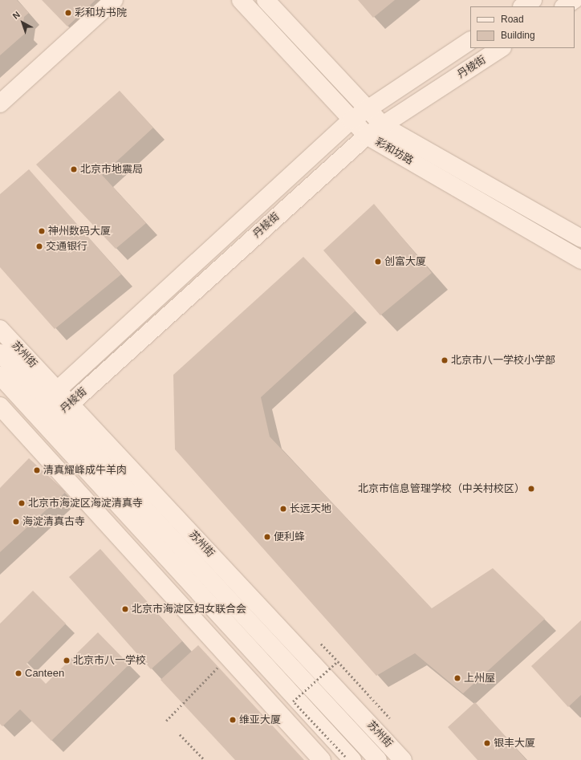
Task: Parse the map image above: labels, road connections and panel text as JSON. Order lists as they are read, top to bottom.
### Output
{
  "streets": {
    "main road": ["丹棱街", "彩和坊路", "苏州街"]
  },
  "crossings": [
    ["丹棱街", "彩和坊路"],
    ["丹棱街", "苏州街"]
  ],
  "places": [
    "彩和坊书院",
    "北京市地震局",
    "神州数码大厦",
    "交通银行",
    "创富大厦",
    "北京市八一学校小学部",
    "清真耀峰成牛羊肉",
    "北京市信息管理学校（中关村校区）",
    "北京市海淀区海淀清真寺",
    "长远天地",
    "海淀清真古寺",
    "便利蜂",
    "北京市海淀区妇女联合会",
    "北京市八一学校",
    "Canteen",
    "上州屋",
    "维亚大厦",
    "银丰大厦"
  ],
  "legend": ["Road", "Building"],
  "north": "top left"
}
